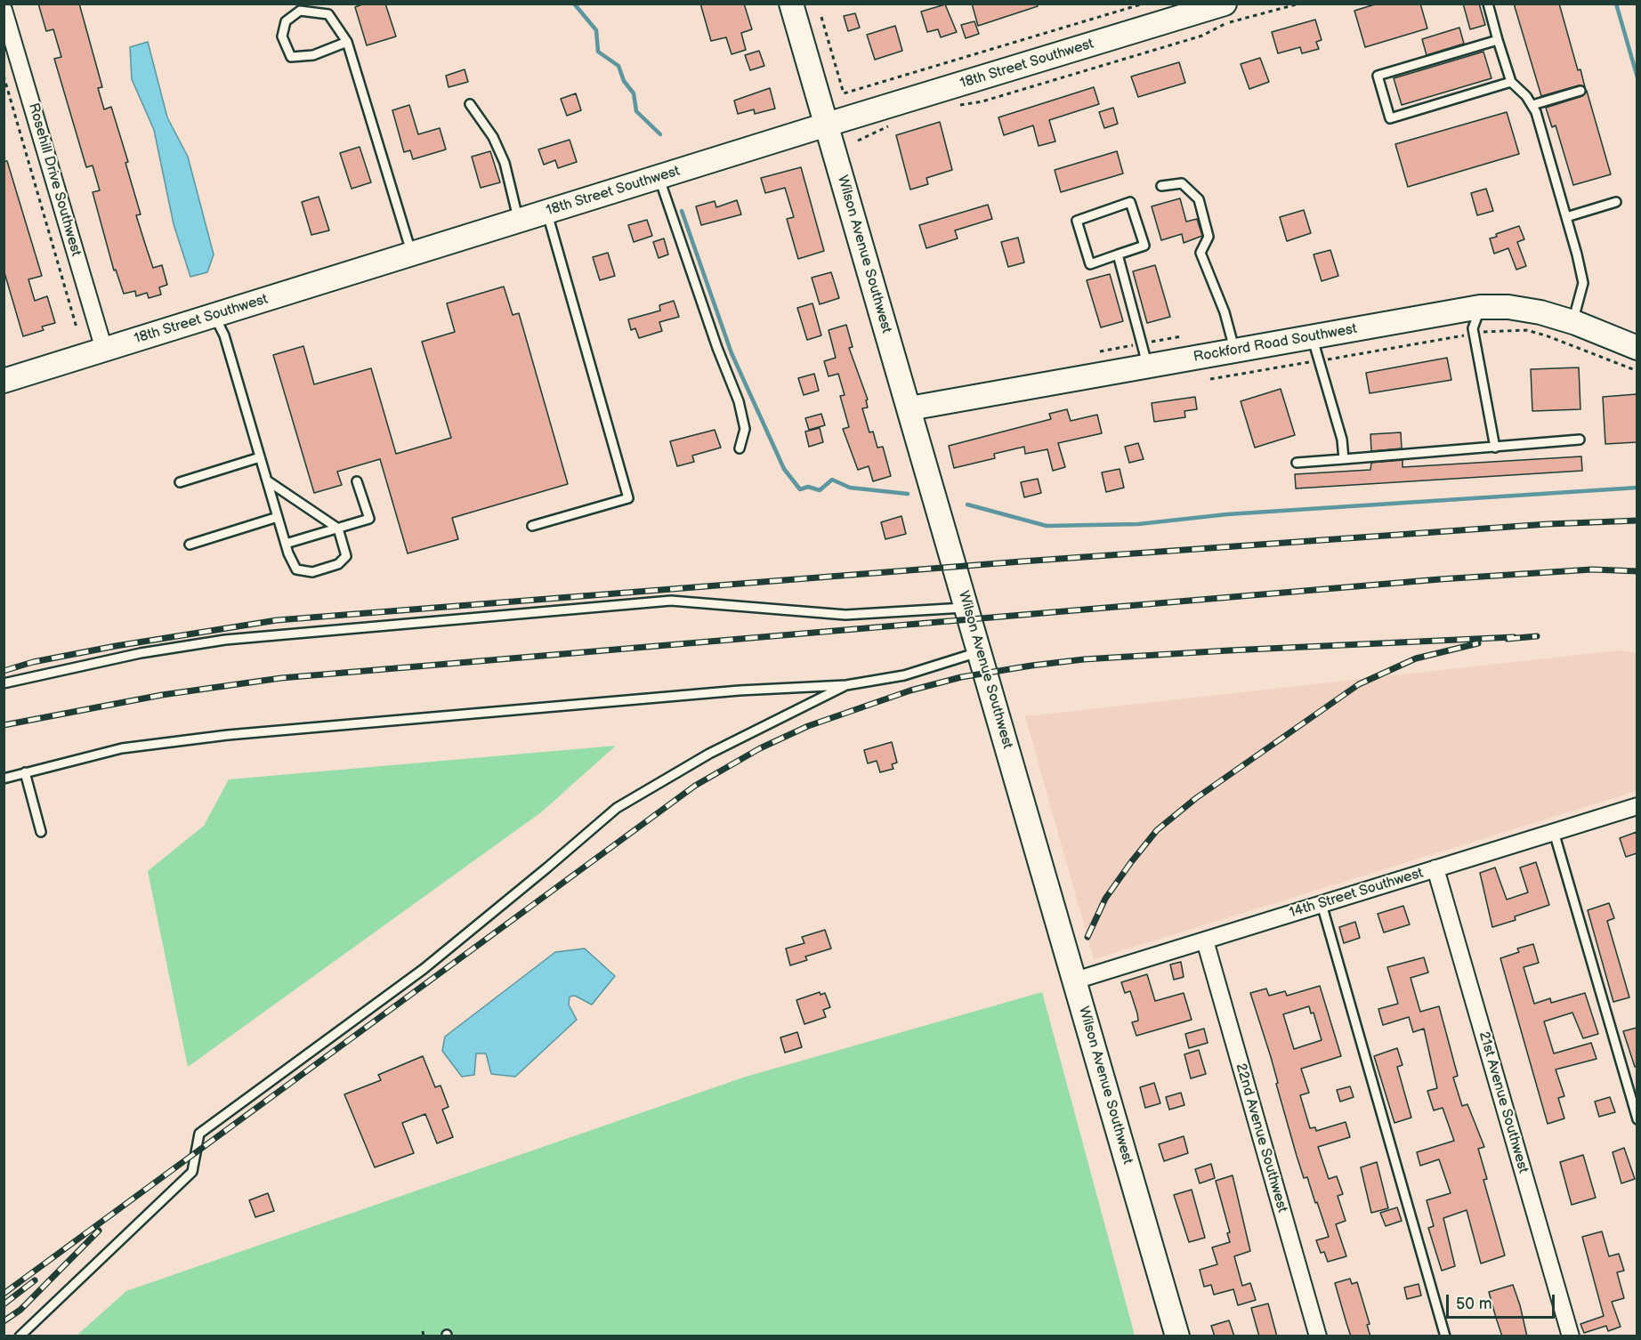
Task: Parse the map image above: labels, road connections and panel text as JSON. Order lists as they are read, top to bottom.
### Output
{
  "streets": {
    "street": [
      "18th Street Southwest",
      "Rosehill Drive Southwest",
      "Wilson Avenue Southwest",
      "Rockford Road Southwest",
      "14th Street Southwest",
      "21st Avenue Southwest",
      "22nd Avenue Southwest"
    ]
  },
  "crossings": [
    ["18th Street Southwest", "Rosehill Drive Southwest"],
    ["18th Street Southwest", "Wilson Avenue Southwest"],
    ["Wilson Avenue Southwest", "Rockford Road Southwest"],
    ["Wilson Avenue Southwest", "14th Street Southwest"],
    ["14th Street Southwest", "21st Avenue Southwest"],
    ["14th Street Southwest", "22nd Avenue Southwest"]
  ],
  "scale_bar": "50 m"
}
